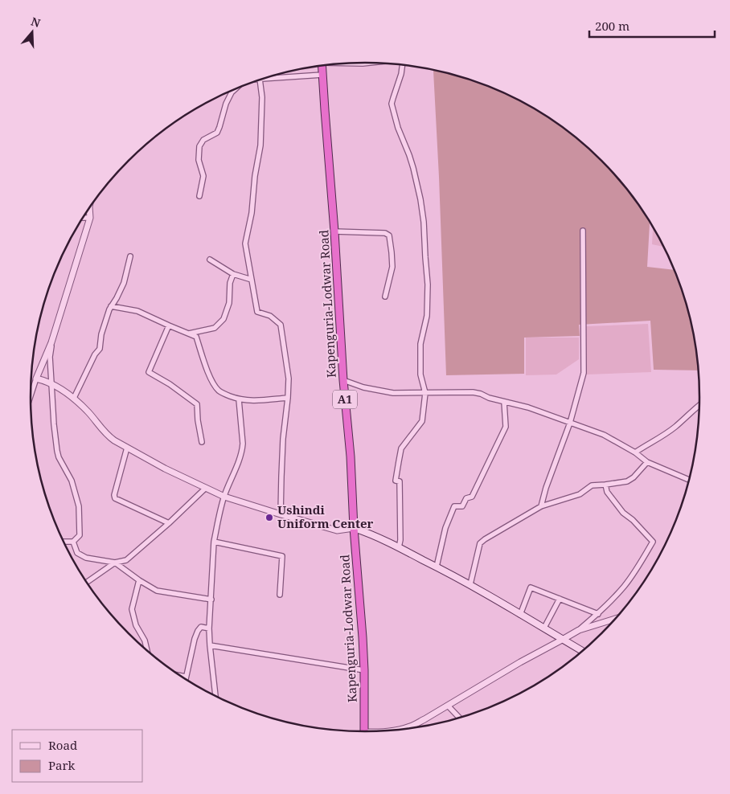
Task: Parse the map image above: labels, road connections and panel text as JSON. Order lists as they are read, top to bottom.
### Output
{
  "streets": {
    "highway": ["Kapenguria-Lodwar Road", "A1"]
  },
  "places": ["Ushindi Uniform Center"],
  "legend": ["Road", "Park"],
  "scale_bar": "200 m",
  "north": "top"
}
